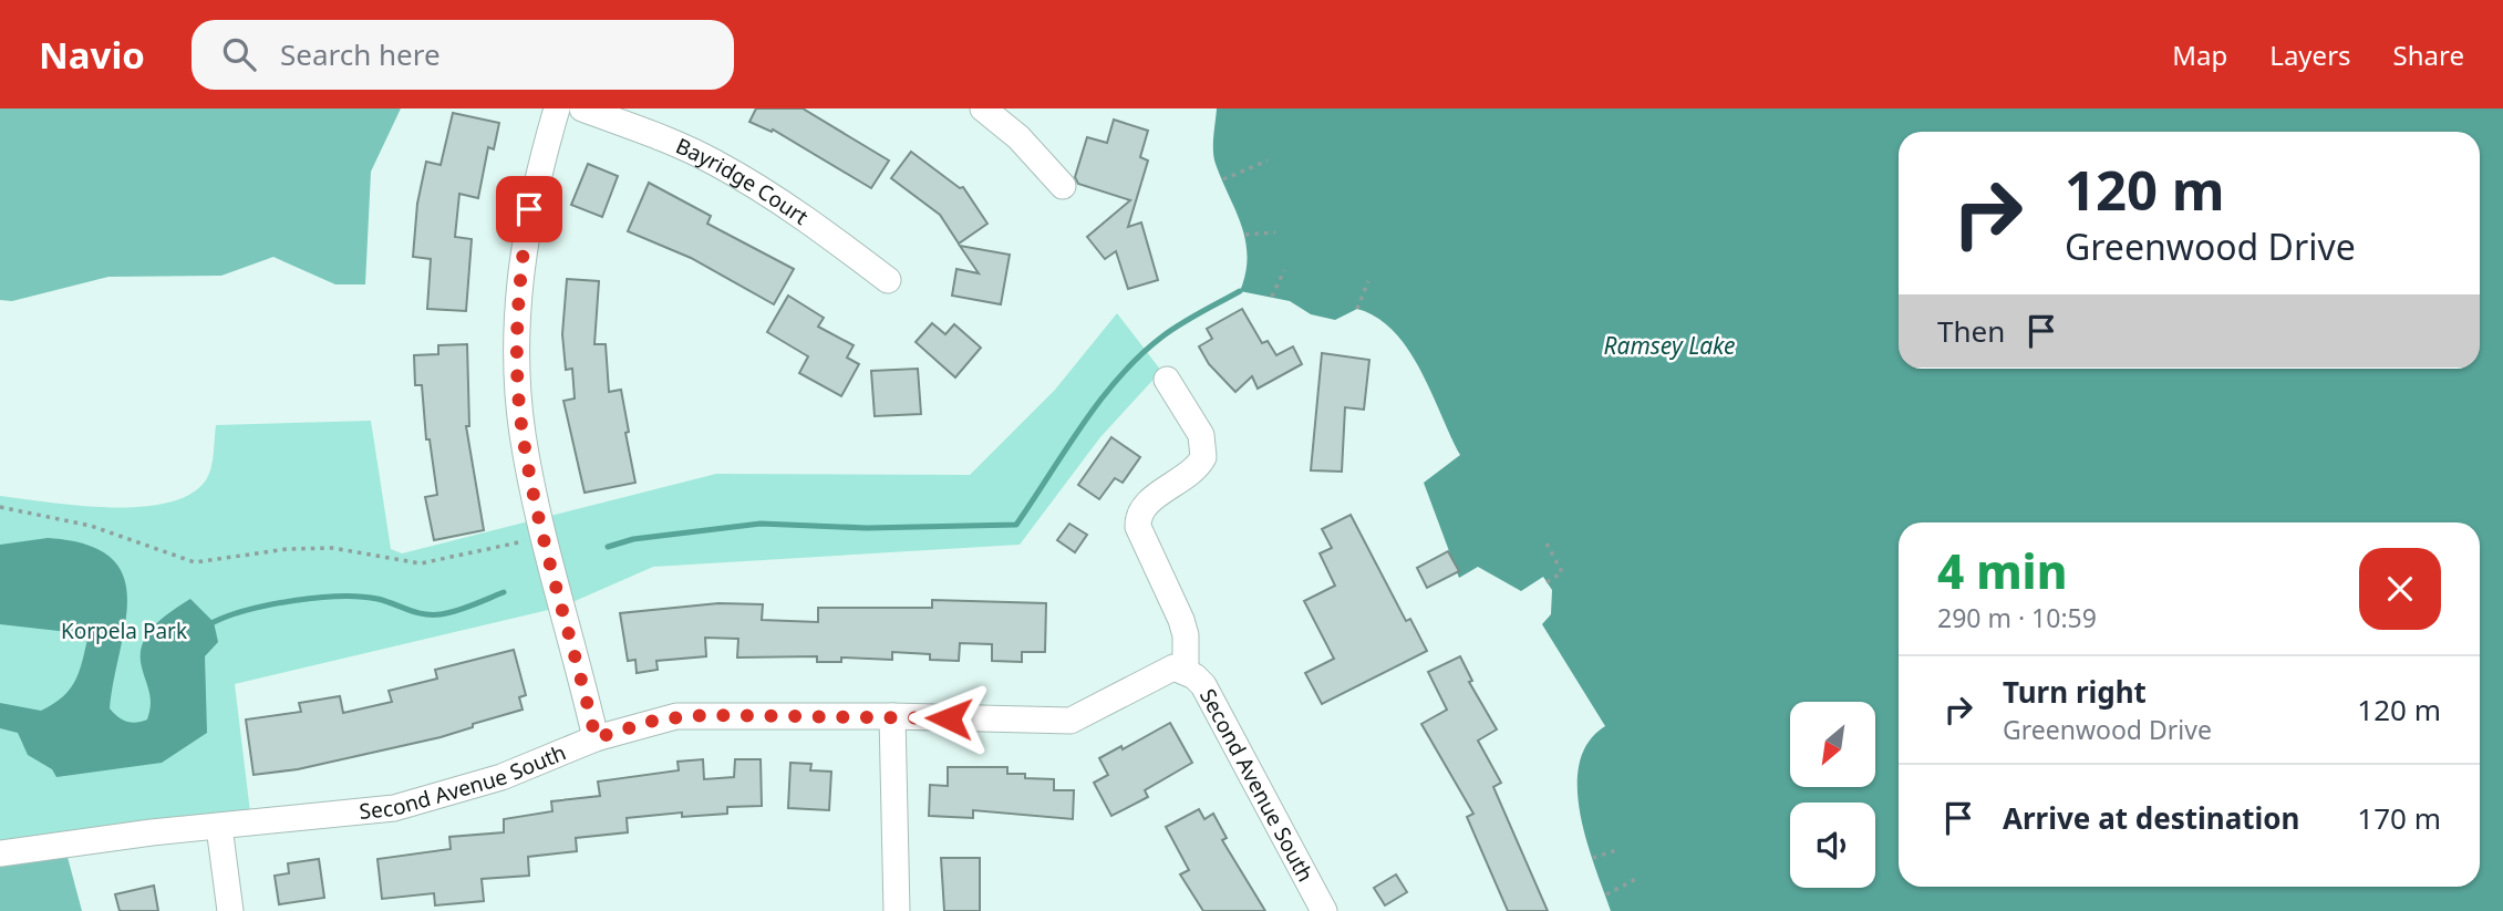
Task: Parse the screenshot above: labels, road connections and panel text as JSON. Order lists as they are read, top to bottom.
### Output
{
  "streets": {
    "street": ["Bayridge Court", "Second Avenue South"]
  },
  "water": ["Ramsey Lake"],
  "parks": ["Korpela Park"],
  "north": "bottom left",
  "page": {
    "header": "Navio",
    "search": "Search here",
    "nav": ["Map", "Layers", "Share"],
    "turn": ["120 m", "Greenwood Drive"],
    "then": "Then",
    "heading": ["4 min", "290 m · 10:59"],
    "list": [
      {
        "name": "Turn right",
        "note": "Greenwood Drive",
        "value": "120 m"
      },
      {
        "name": "Arrive at destination",
        "value": "170 m"
      }
    ]
  }
}
